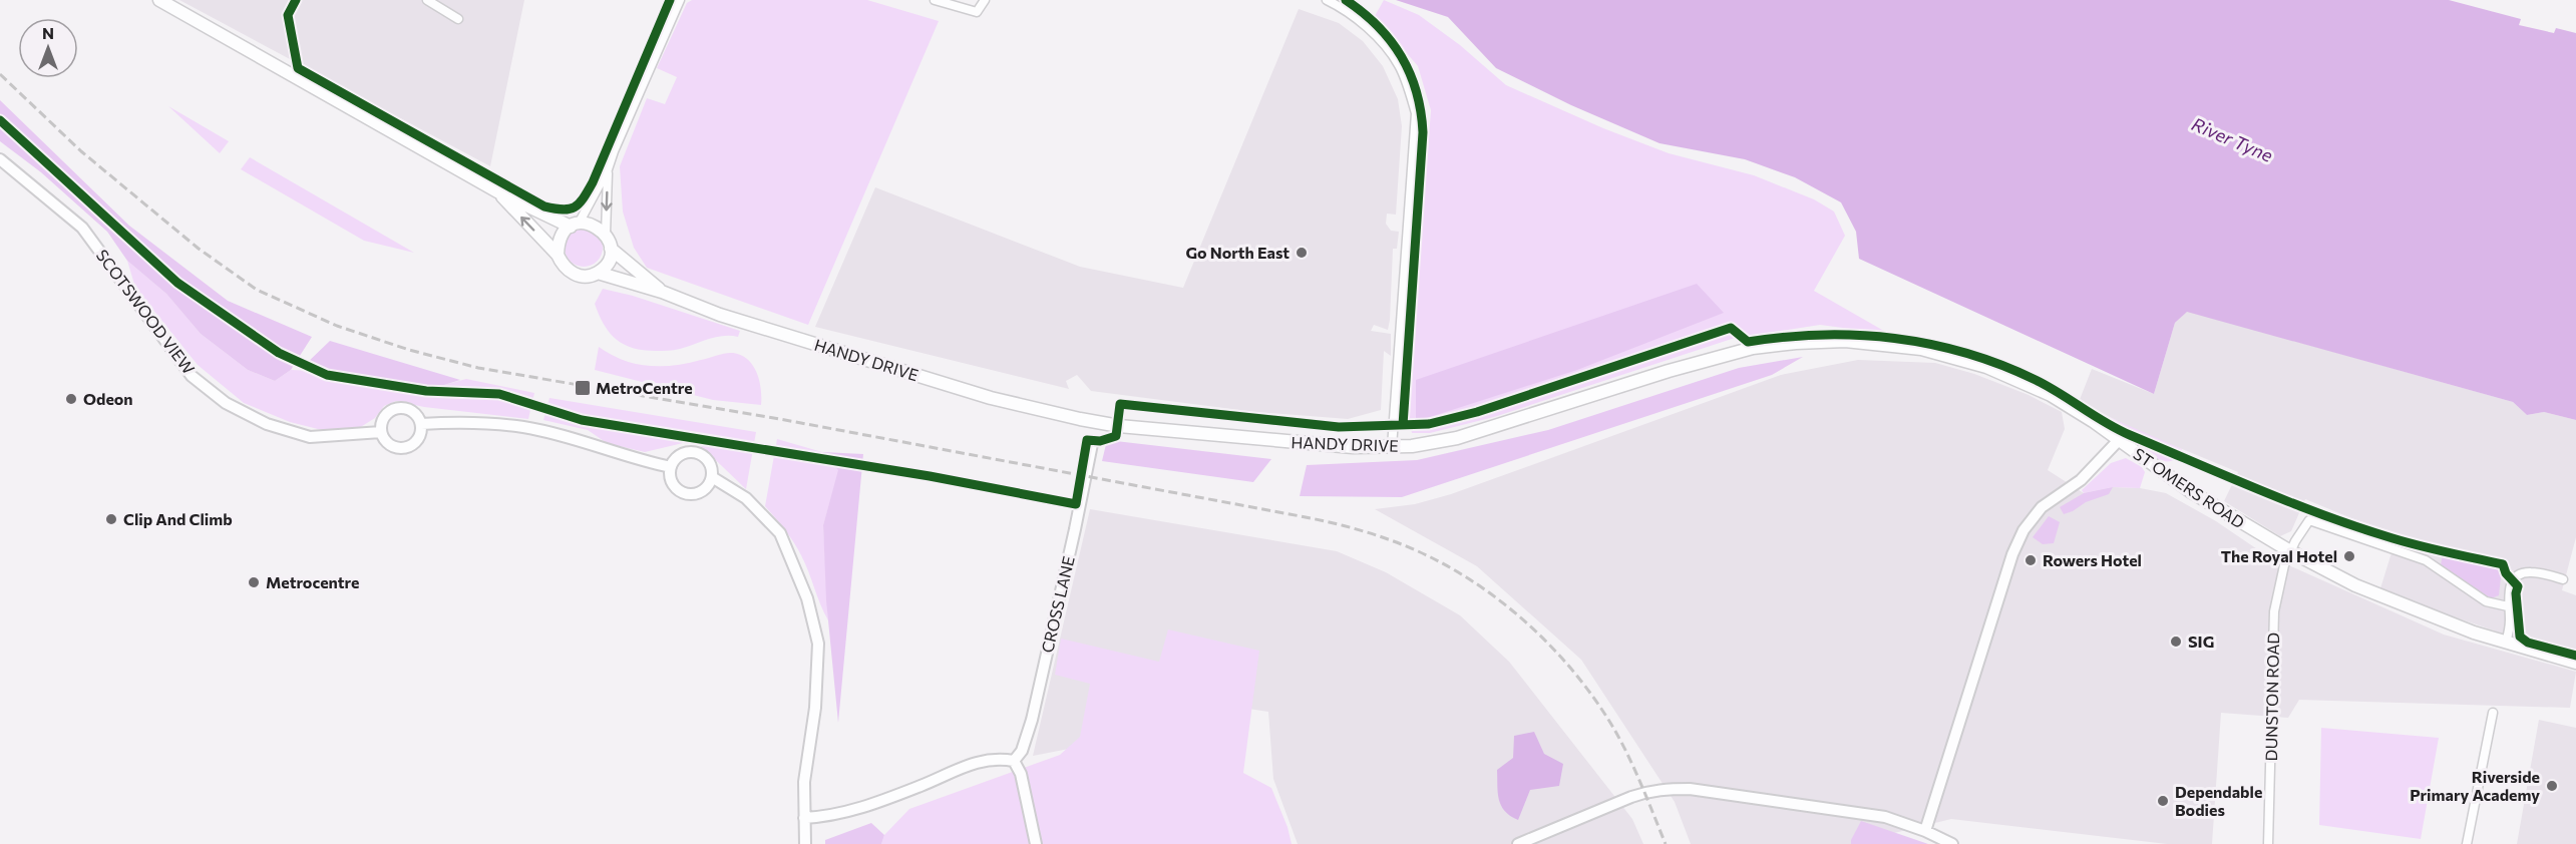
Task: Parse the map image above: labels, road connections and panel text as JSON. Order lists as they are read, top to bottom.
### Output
{
  "streets": {
    "main road": ["HANDY DRIVE", "ST OMERS ROAD"],
    "street": ["SCOTSWOOD VIEW", "CROSS LANE", "DUNSTON ROAD"]
  },
  "crossings": [
    ["HANDY DRIVE", "ST OMERS ROAD"],
    ["ST OMERS ROAD", "DUNSTON ROAD"]
  ],
  "water": ["River Tyne"],
  "places": {
    "other": [
      "Go North East",
      "Odeon",
      "Clip And Climb",
      "The Royal Hotel",
      "Rowers Hotel",
      "Metrocentre",
      "SIG",
      "Riverside Primary Academy",
      "Dependable Bodies"
    ],
    "transit": ["MetroCentre"]
  },
  "north": "top"
}
